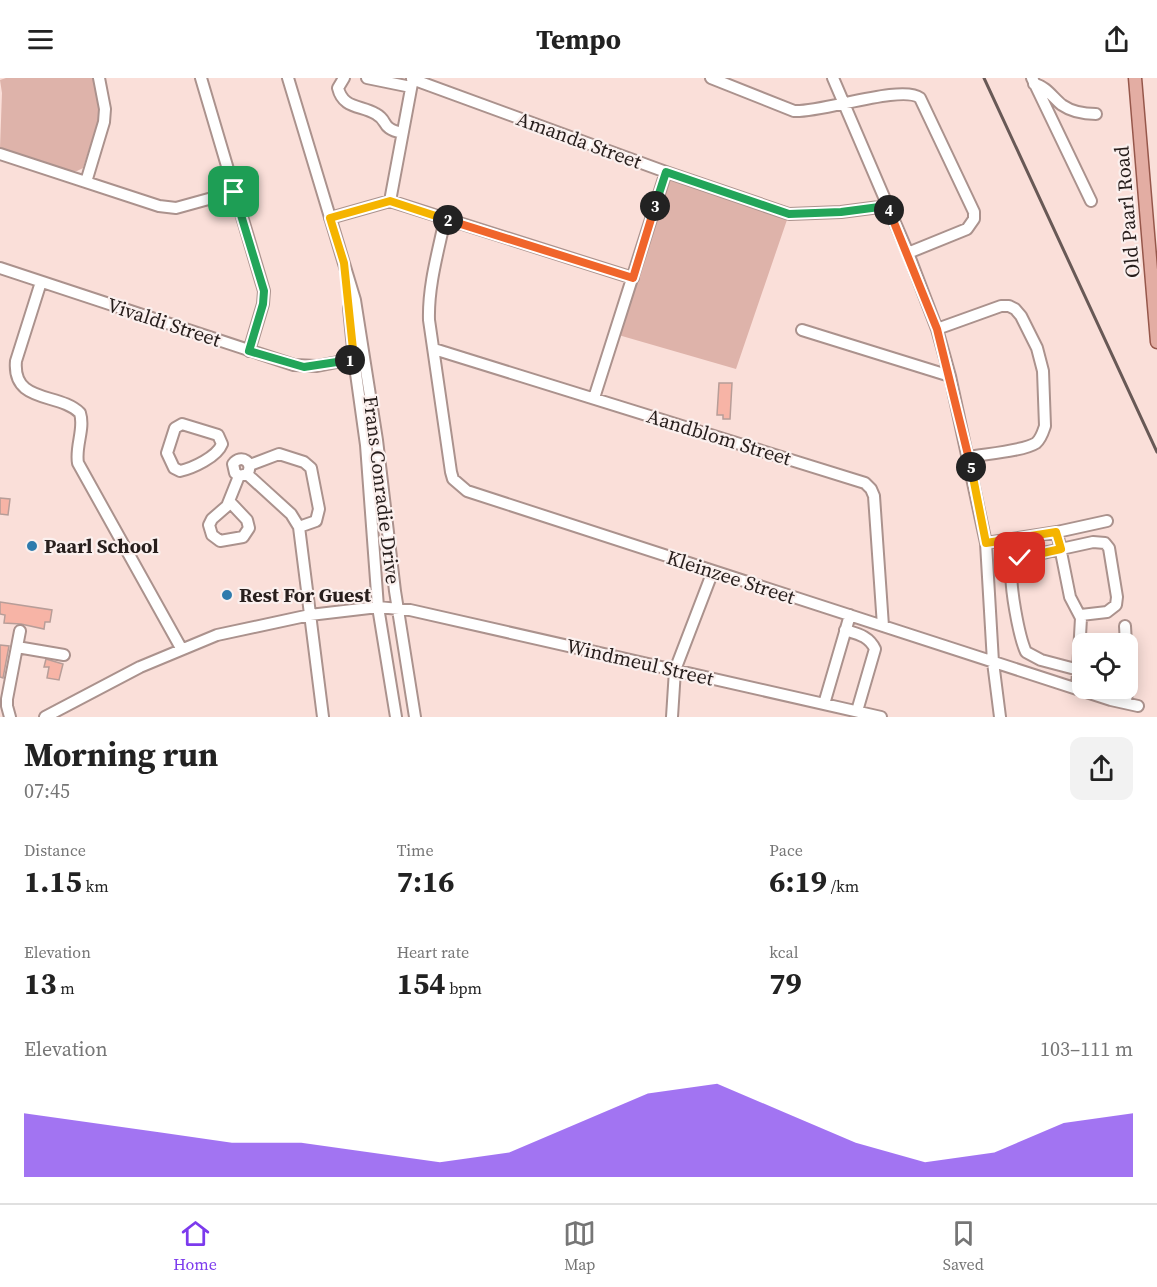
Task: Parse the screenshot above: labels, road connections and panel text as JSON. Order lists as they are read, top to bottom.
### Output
{
  "streets": {
    "main road": ["Old Paarl Road"],
    "street": [
      "Amanda Street",
      "Vivaldi Street",
      "Aandblom Street",
      "Frans Conradie Drive",
      "Kleinzee Street",
      "Windmeul Street"
    ]
  },
  "crossings": [
    ["Vivaldi Street", "Frans Conradie Drive"],
    ["Aandblom Street", "Kleinzee Street"],
    ["Frans Conradie Drive", "Windmeul Street"]
  ],
  "places": ["Paarl School", "Rest For Guest"],
  "page": {
    "header": "Tempo",
    "pins": [
      "3",
      "4",
      "2",
      "1",
      "5"
    ],
    "heading": ["Morning run", "07:45"],
    "stats": [
      ["Distance", "1.15 km"],
      ["Time", "7:16"],
      ["Pace", "6:19 /km"],
      ["Elevation", "13 m"],
      ["Heart rate", "154 bpm"],
      ["kcal", "79"]
    ],
    "chart": ["Elevation", "103–111 m"],
    "tabs": ["Home", "Map", "Saved"]
  }
}
